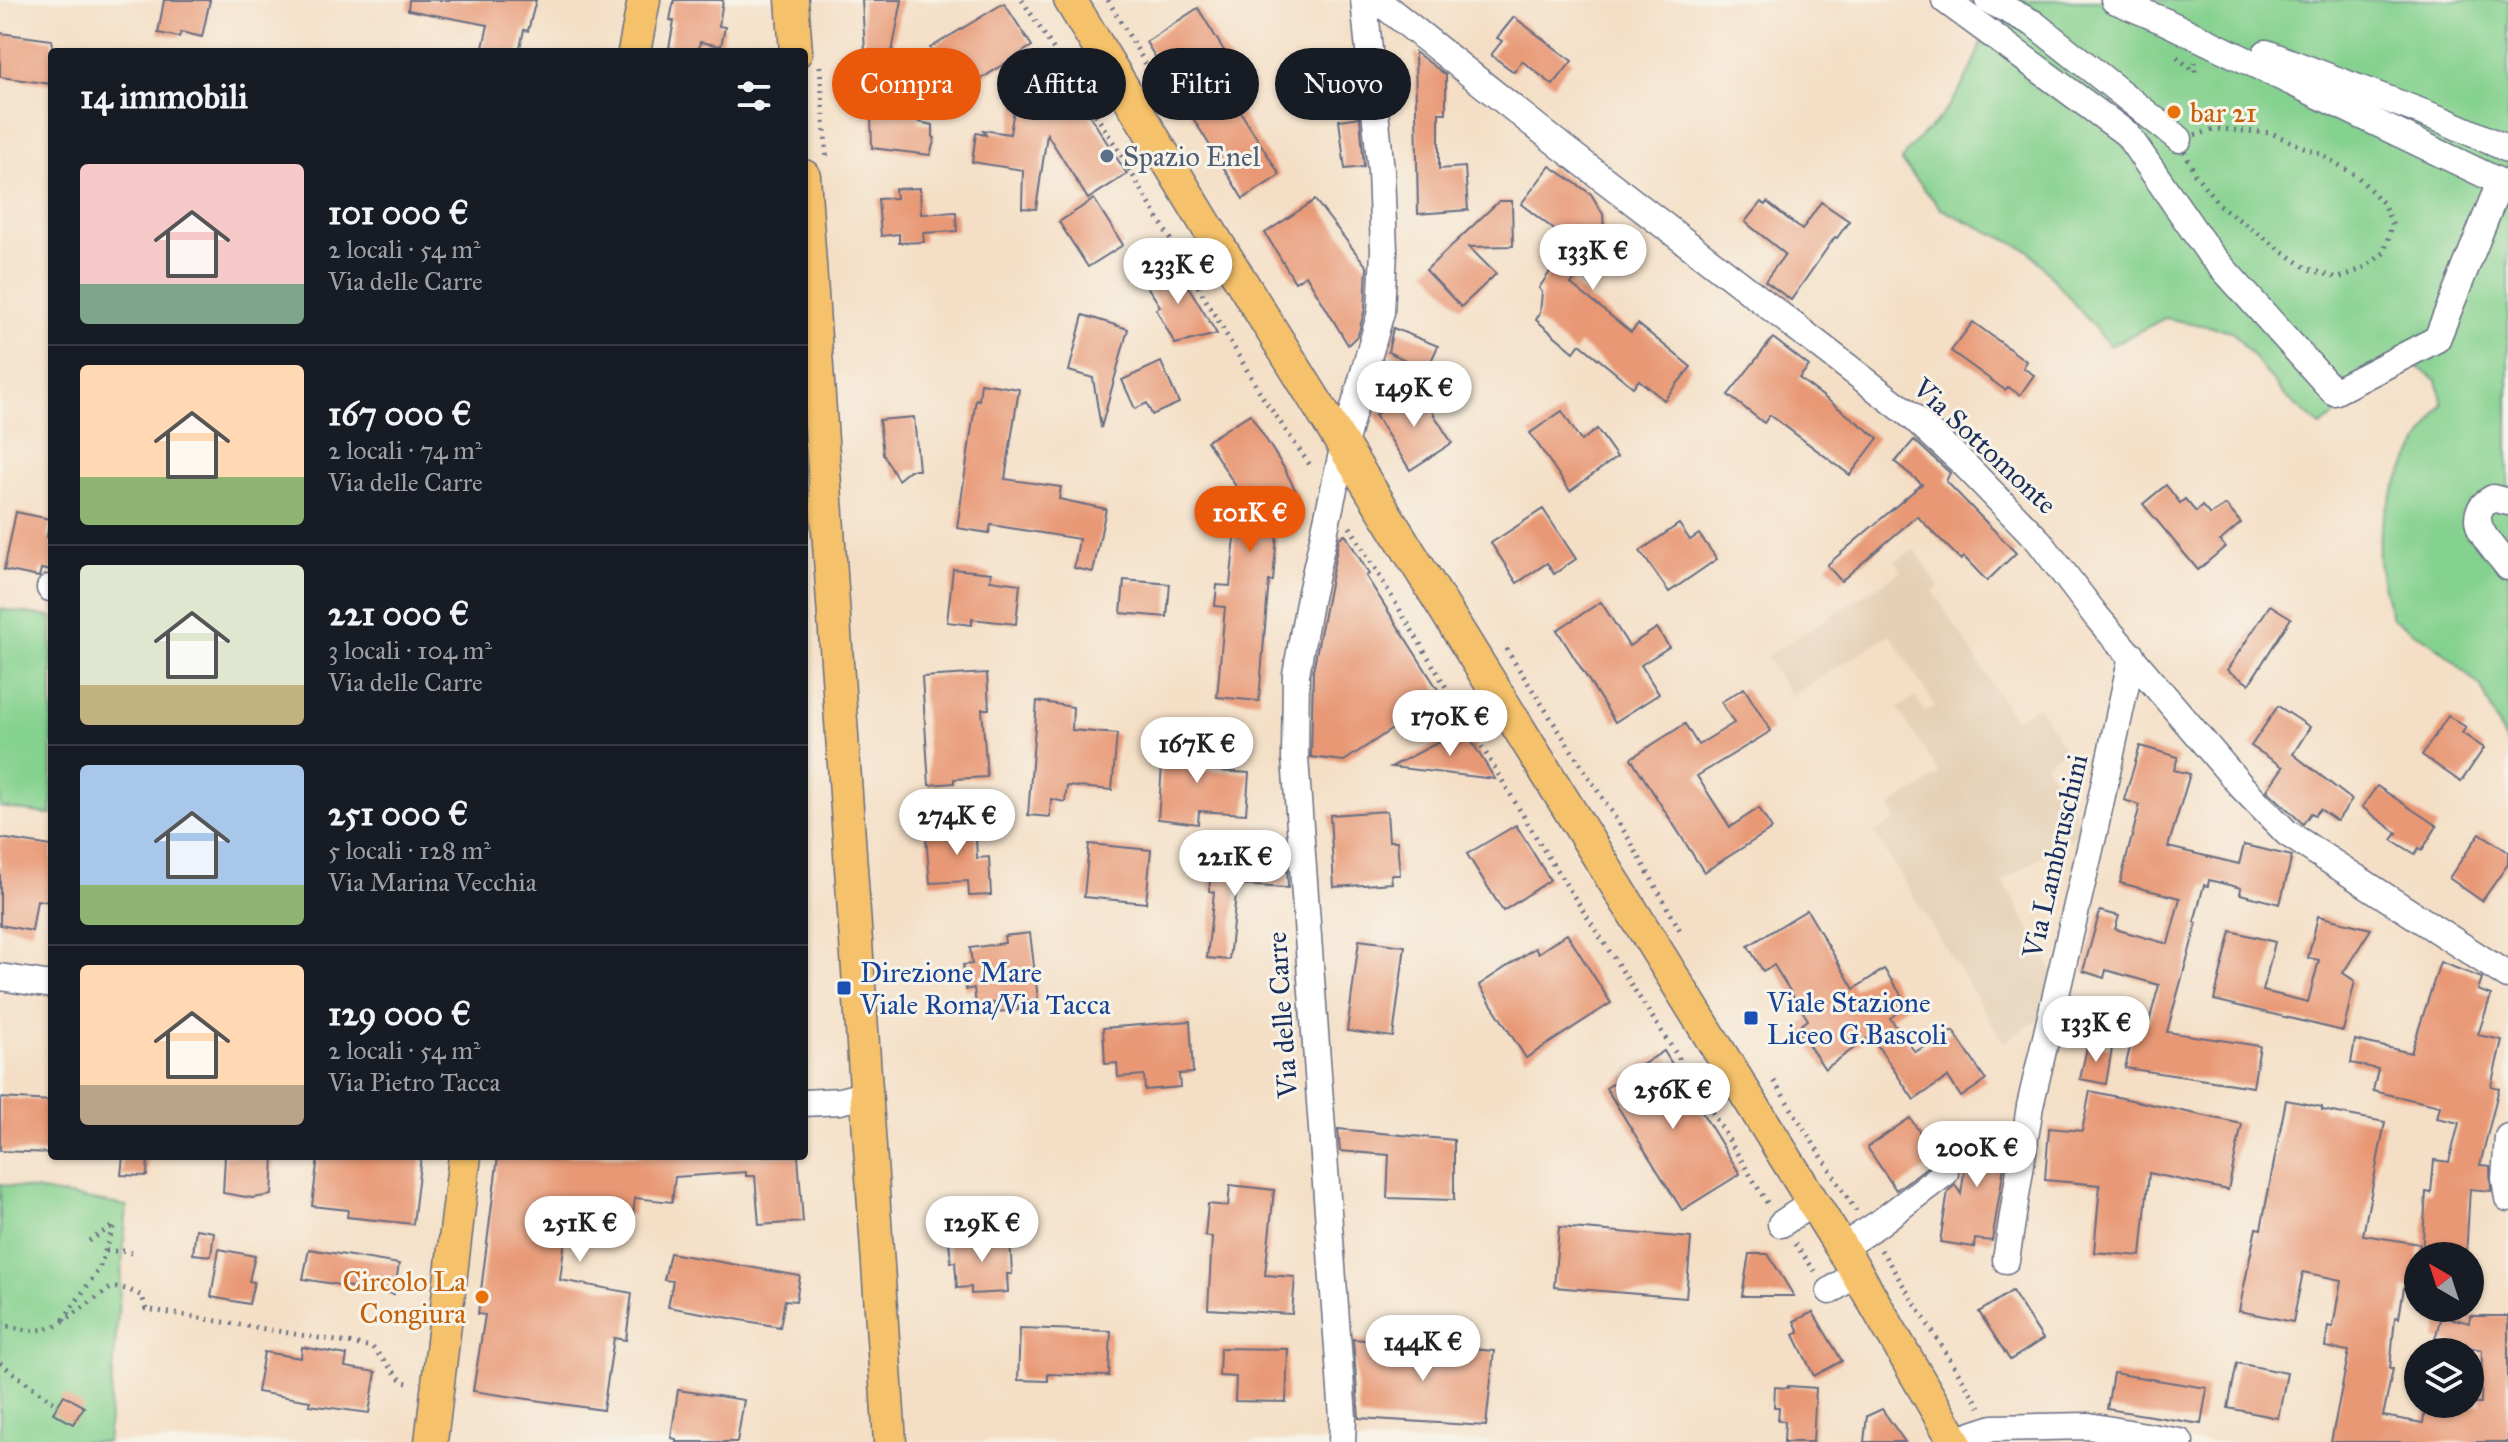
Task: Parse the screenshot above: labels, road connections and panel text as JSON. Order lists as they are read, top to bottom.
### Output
{
  "streets": {
    "street": ["Via Sottomonte", "Via Lambruschini", "Via delle Carre"]
  },
  "crossings": [
    ["Via Sottomonte", "Via Lambruschini"]
  ],
  "places": {
    "other": ["bar 21", "Spazio Enel", "Circolo La Congiura"],
    "transit": ["Direzione Mare Viale Roma/Via Tacca", "Viale Stazione Liceo G.Bascoli"]
  },
  "north": "top left",
  "page": {
    "chip": [
      "Compra",
      "Affitta",
      "Filtri",
      "Nuovo"
    ],
    "heading": "14 immobili",
    "list": [
      {
        "name": "101 000 €",
        "note": "2 locali · 54 m² · Via delle Carre"
      },
      {
        "name": "167 000 €",
        "note": "2 locali · 74 m² · Via delle Carre"
      },
      {
        "name": "221 000 €",
        "note": "3 locali · 104 m² · Via delle Carre"
      },
      {
        "name": "251 000 €",
        "note": "5 locali · 128 m² · Via Marina Vecchia"
      },
      {
        "name": "129 000 €",
        "note": "2 locali · 54 m² · Via Pietro Tacca"
      }
    ],
    "price": [
      "133K €",
      "233K €",
      "149K €",
      "101K €",
      "170K €",
      "167K €",
      "274K €",
      "221K €",
      "133K €",
      "256K €",
      "200K €",
      "251K €",
      "129K €",
      "144K €"
    ]
  }
}
